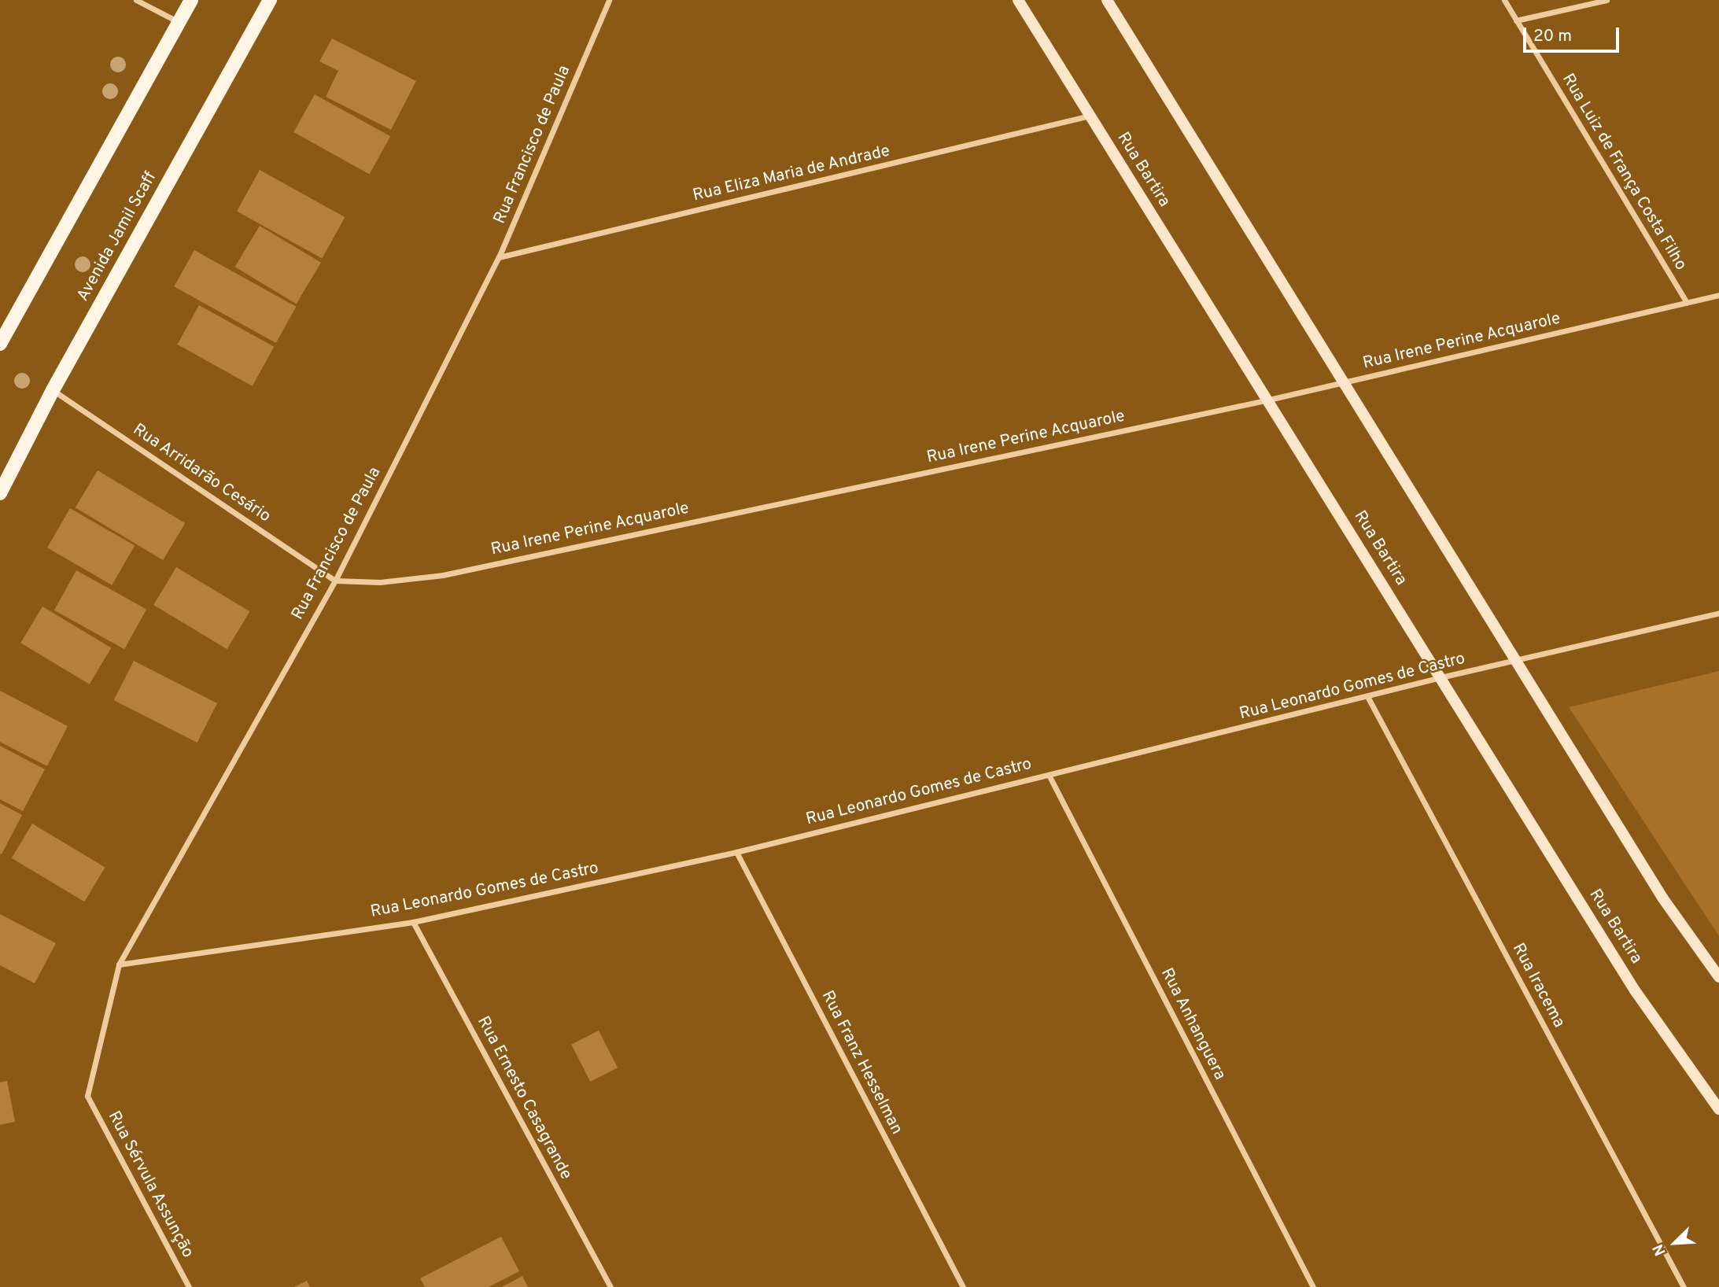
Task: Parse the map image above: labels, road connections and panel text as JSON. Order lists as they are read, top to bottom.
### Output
{
  "streets": {
    "main road": ["Avenida Jamil Scaff"],
    "street": [
      "Rua Francisco de Paula",
      "Rua Bartira",
      "Rua Luiz de França Costa Filho",
      "Rua Eliza Maria de Andrade",
      "Rua Irene Perine Acquarole",
      "Rua Arridarão Cesário",
      "Rua Leonardo Gomes de Castro",
      "Rua Iracema",
      "Rua Anhanguera",
      "Rua Franz Hesselman",
      "Rua Ernesto Casagrande",
      "Rua Sérvula Assunção"
    ]
  },
  "crossings": [
    ["Rua Francisco de Paula", "Rua Eliza Maria de Andrade"],
    ["Rua Francisco de Paula", "Rua Irene Perine Acquarole"],
    ["Rua Francisco de Paula", "Rua Arridarão Cesário"],
    ["Rua Francisco de Paula", "Rua Leonardo Gomes de Castro"],
    ["Rua Francisco de Paula", "Rua Sérvula Assunção"],
    ["Rua Bartira", "Rua Eliza Maria de Andrade"],
    ["Rua Bartira", "Rua Irene Perine Acquarole"],
    ["Rua Bartira", "Rua Leonardo Gomes de Castro"],
    ["Rua Luiz de França Costa Filho", "Rua Irene Perine Acquarole"],
    ["Avenida Jamil Scaff", "Rua Arridarão Cesário"],
    ["Rua Irene Perine Acquarole", "Rua Arridarão Cesário"],
    ["Rua Leonardo Gomes de Castro", "Rua Iracema"],
    ["Rua Leonardo Gomes de Castro", "Rua Anhanguera"],
    ["Rua Leonardo Gomes de Castro", "Rua Franz Hesselman"],
    ["Rua Leonardo Gomes de Castro", "Rua Ernesto Casagrande"]
  ],
  "scale_bar": "20 m",
  "north": "bottom left"
}
